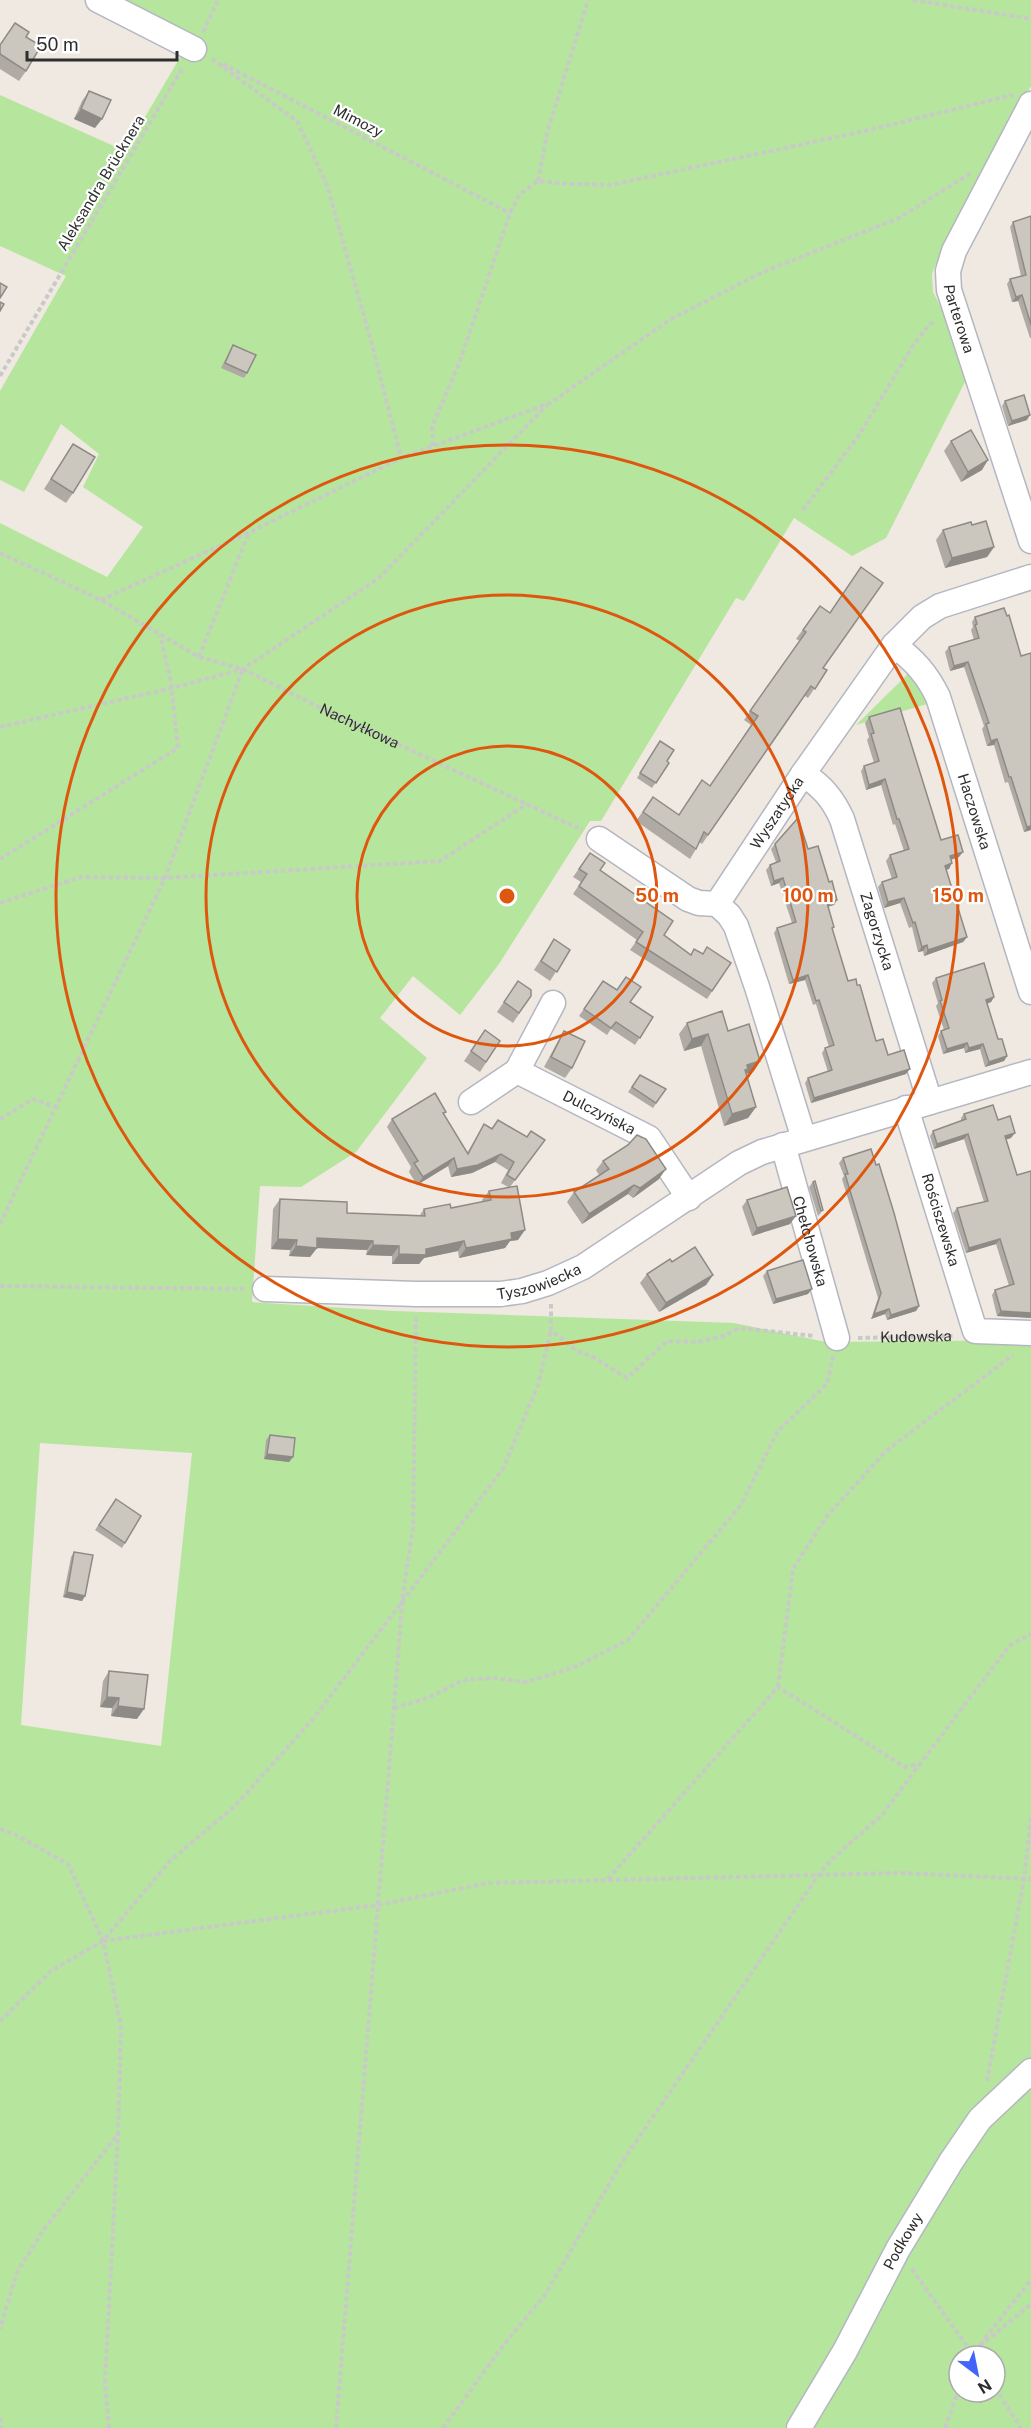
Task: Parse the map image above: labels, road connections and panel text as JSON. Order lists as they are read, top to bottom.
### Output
{
  "streets": {
    "street": [
      "Parterowa",
      "Haczowska",
      "Wyszatycka",
      "Zagorzycka",
      "Dulczyńska",
      "Rościszewska",
      "Chełchowska",
      "Tyszowiecka",
      "Podkowy"
    ],
    "path": [
      "Mimozy",
      "Aleksandra Brücknera",
      "Nachyłkowa",
      "Kudowska"
    ]
  },
  "crossings": [
    ["Mimozy", "Aleksandra Brücknera"],
    ["Haczowska", "Wyszatycka"],
    ["Wyszatycka", "Zagorzycka"],
    ["Zagorzycka", "Tyszowiecka"],
    ["Dulczyńska", "Tyszowiecka"],
    ["Rościszewska", "Tyszowiecka"],
    ["Rościszewska", "Kudowska"],
    ["Chełchowska", "Tyszowiecka"],
    ["Chełchowska", "Kudowska"]
  ],
  "scale_bar": "50 m",
  "north": "bottom right",
  "rings": ["50 m", "100 m", "150 m"]
}
